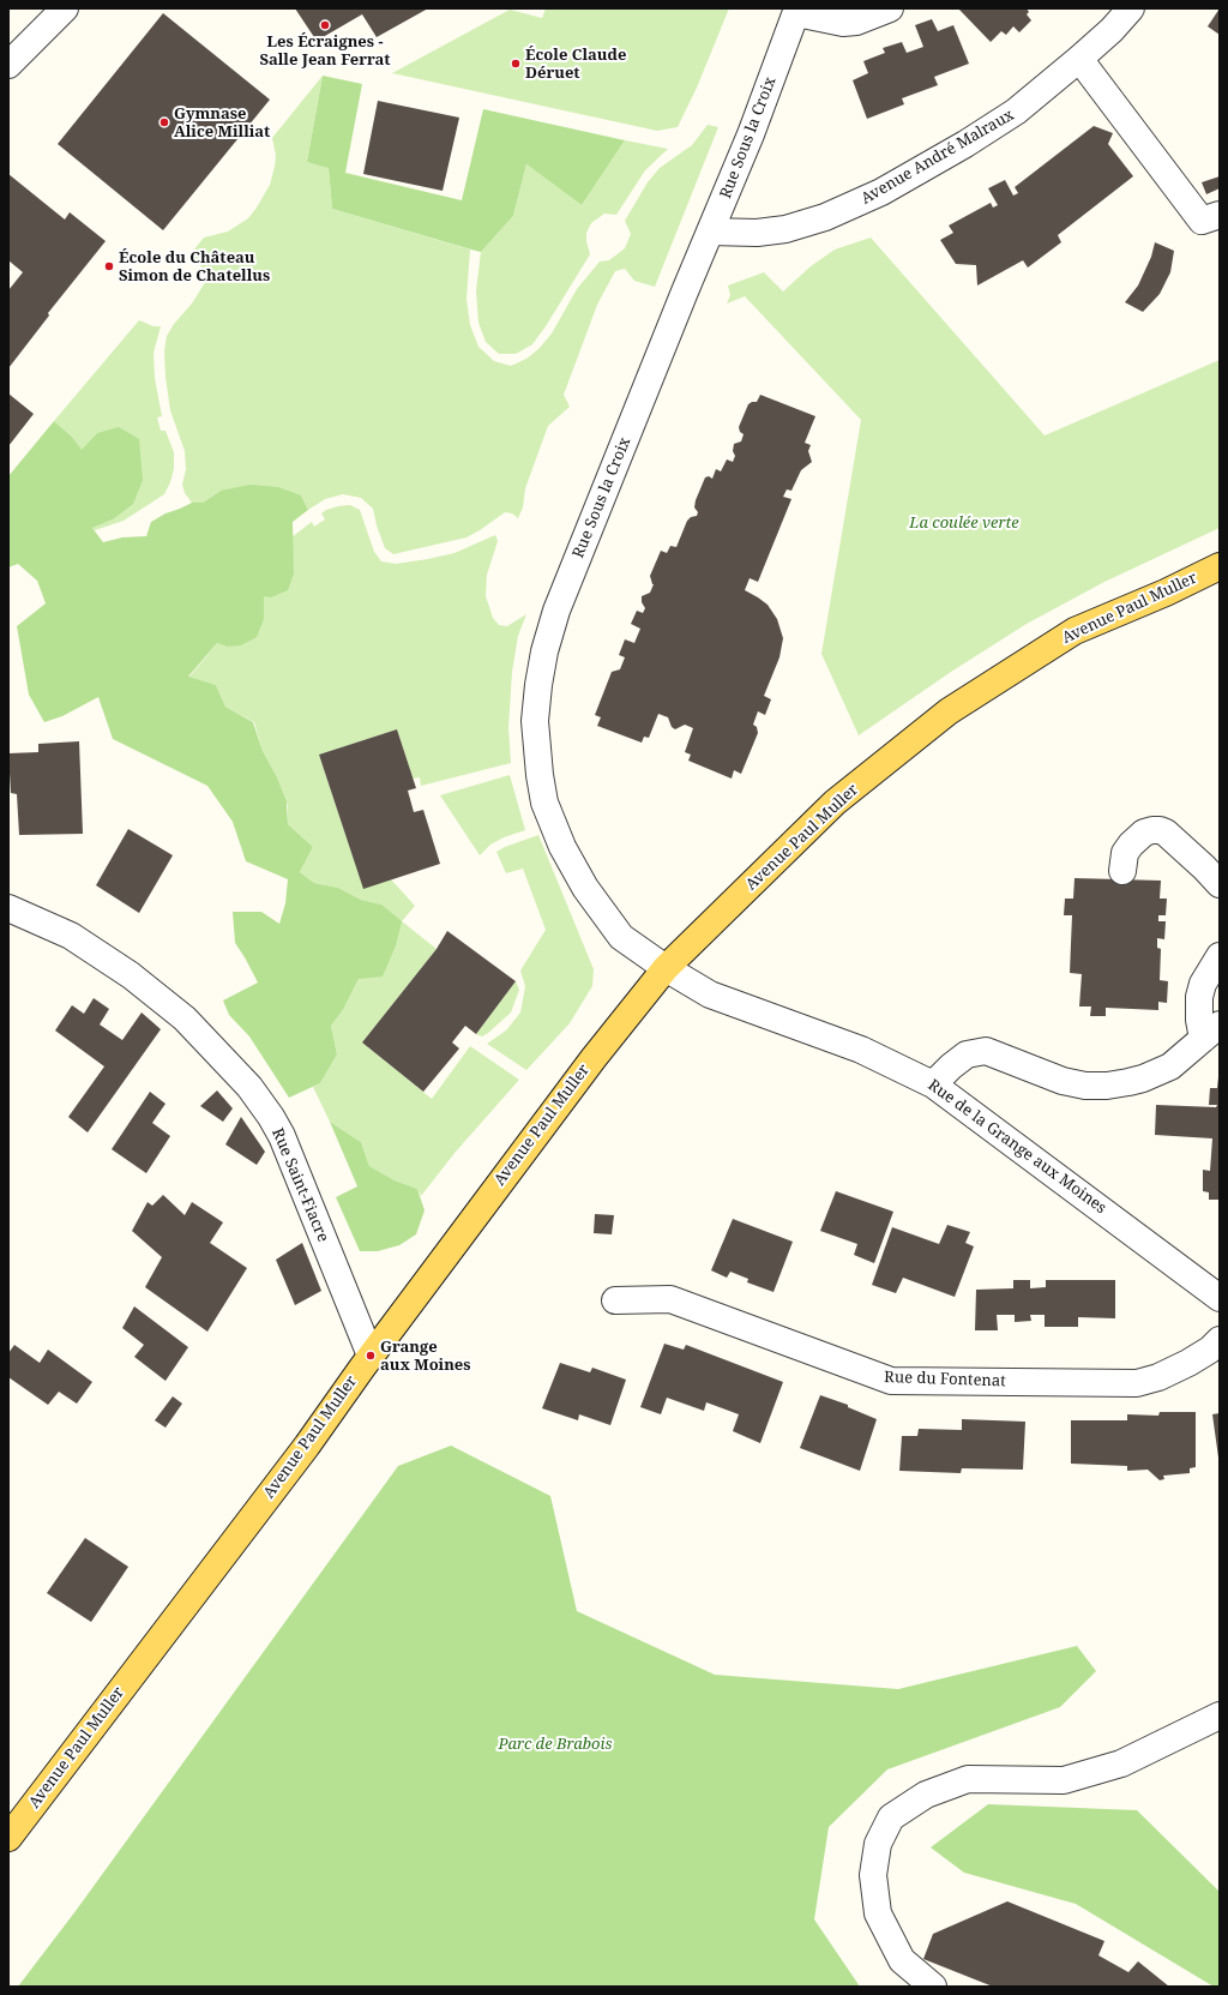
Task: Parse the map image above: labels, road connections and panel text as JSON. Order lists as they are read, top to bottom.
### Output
{
  "streets": {
    "main road": ["Avenue Paul Muller"],
    "street": [
      "Rue Sous la Croix",
      "Avenue André Malraux",
      "Rue de la Grange aux Moines",
      "Rue Saint-Fiacre",
      "Rue du Fontenat"
    ]
  },
  "crossings": [
    ["Rue Sous la Croix", "Avenue André Malraux"],
    ["Rue Sous la Croix", "Avenue Paul Muller"],
    ["Rue Sous la Croix", "Rue de la Grange aux Moines"],
    ["Avenue Paul Muller", "Rue de la Grange aux Moines"],
    ["Avenue Paul Muller", "Rue Saint-Fiacre"]
  ],
  "parks": ["La coulée verte", "Parc de Brabois"],
  "places": [
    "Les Écraignes - Salle Jean Ferrat",
    "École Claude Déruet",
    "Gymnase Alice Milliat",
    "École du Château Simon de Chatellus",
    "Grange aux Moines"
  ]
}
